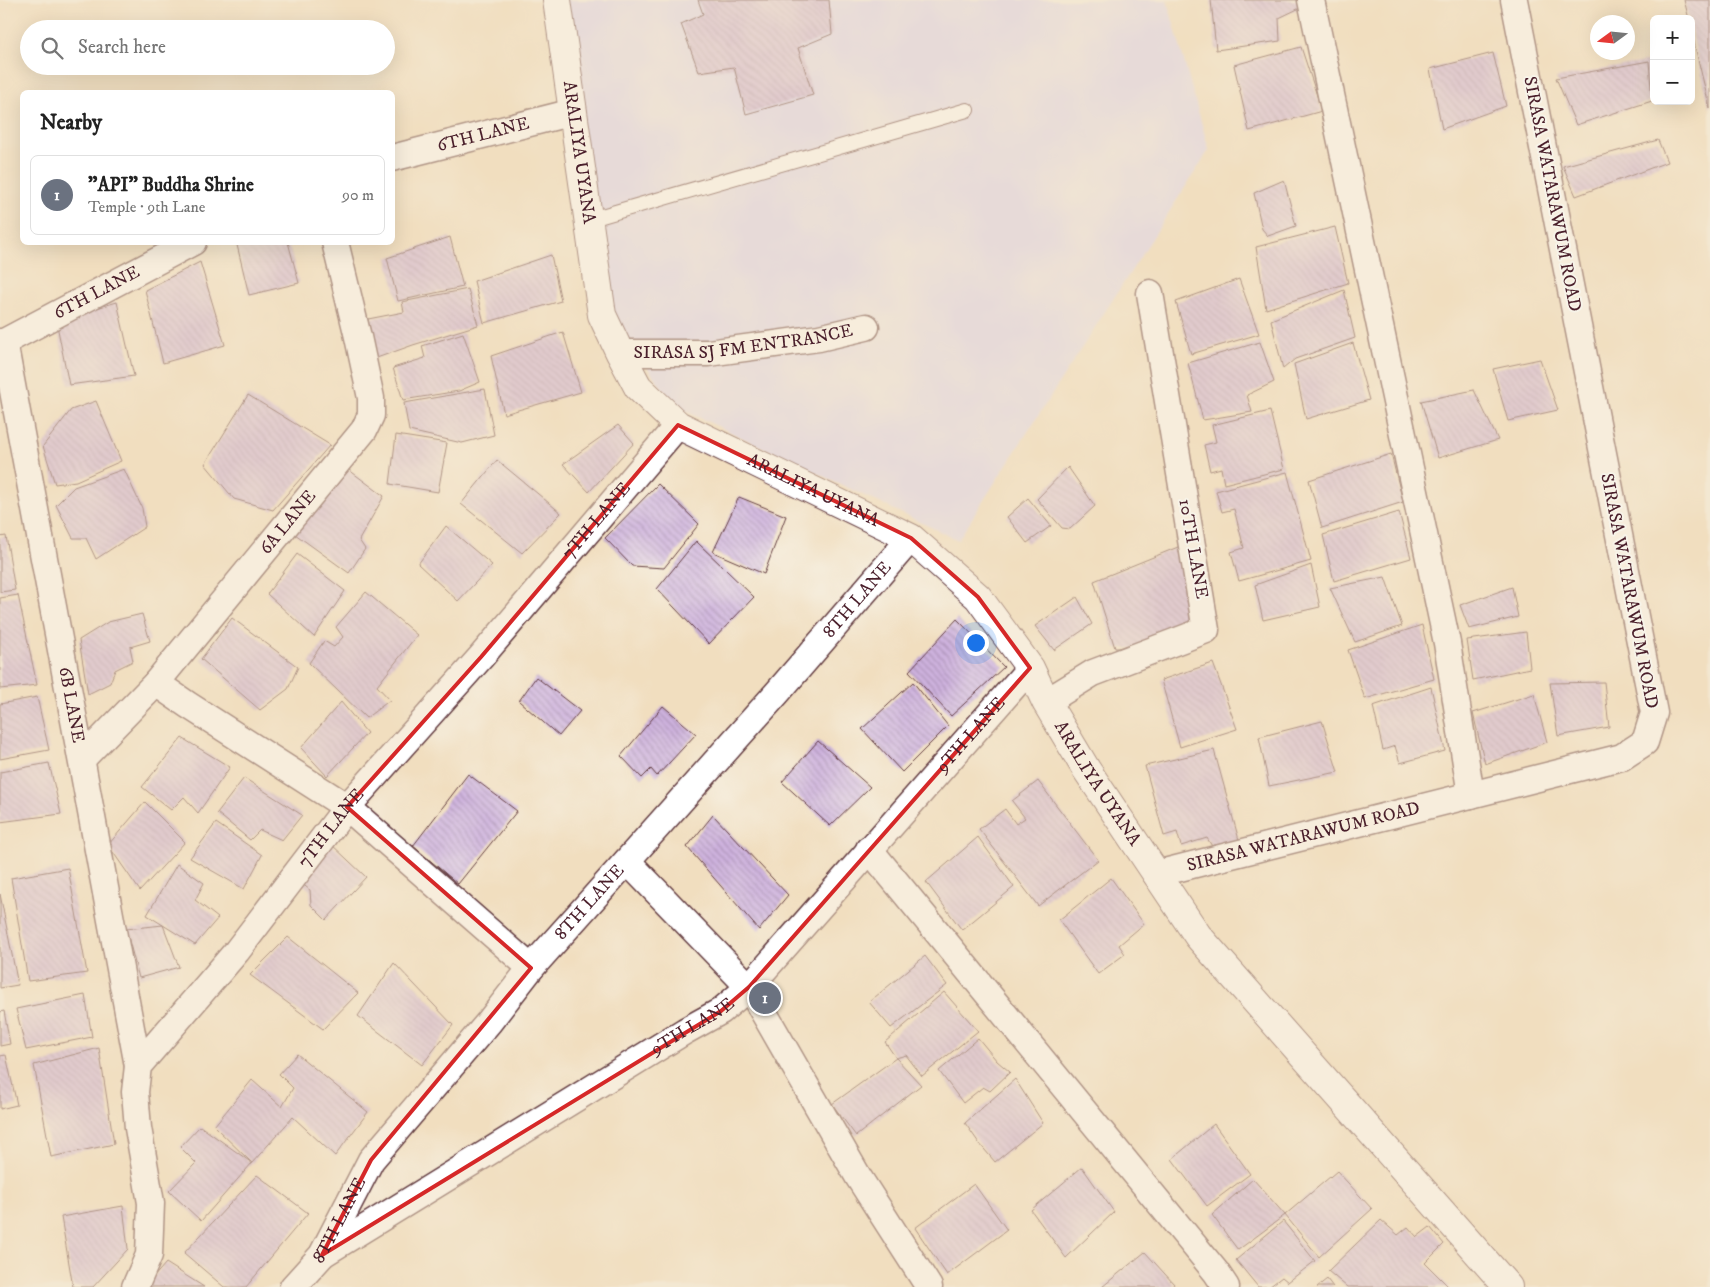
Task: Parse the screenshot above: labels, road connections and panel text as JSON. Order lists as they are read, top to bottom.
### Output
{
  "streets": {
    "street": [
      "6TH LANE",
      "ARALIYA UYANA",
      "SIRASA WATARAWUM ROAD",
      "SIRASA SJ FM ENTRANCE",
      "7TH LANE",
      "6A LANE",
      "10TH LANE",
      "8TH LANE",
      "6B LANE",
      "9TH LANE"
    ]
  },
  "crossings": [
    ["6TH LANE", "ARALIYA UYANA"],
    ["6TH LANE", "6B LANE"],
    ["ARALIYA UYANA", "SIRASA WATARAWUM ROAD"],
    ["ARALIYA UYANA", "SIRASA SJ FM ENTRANCE"],
    ["ARALIYA UYANA", "7TH LANE"],
    ["ARALIYA UYANA", "10TH LANE"],
    ["ARALIYA UYANA", "8TH LANE"],
    ["ARALIYA UYANA", "9TH LANE"],
    ["7TH LANE", "6B LANE"],
    ["6A LANE", "6B LANE"],
    ["8TH LANE", "9TH LANE"]
  ],
  "north": "left",
  "page": {
    "map_buttons": ["+", "−"],
    "search": "Search here",
    "heading": "Nearby",
    "list": [
      {
        "mark": "1",
        "name": "\"API\" Buddha Shrine",
        "note": "Temple · 9th Lane",
        "value": "90 m"
      }
    ],
    "pins": "1"
  }
}
